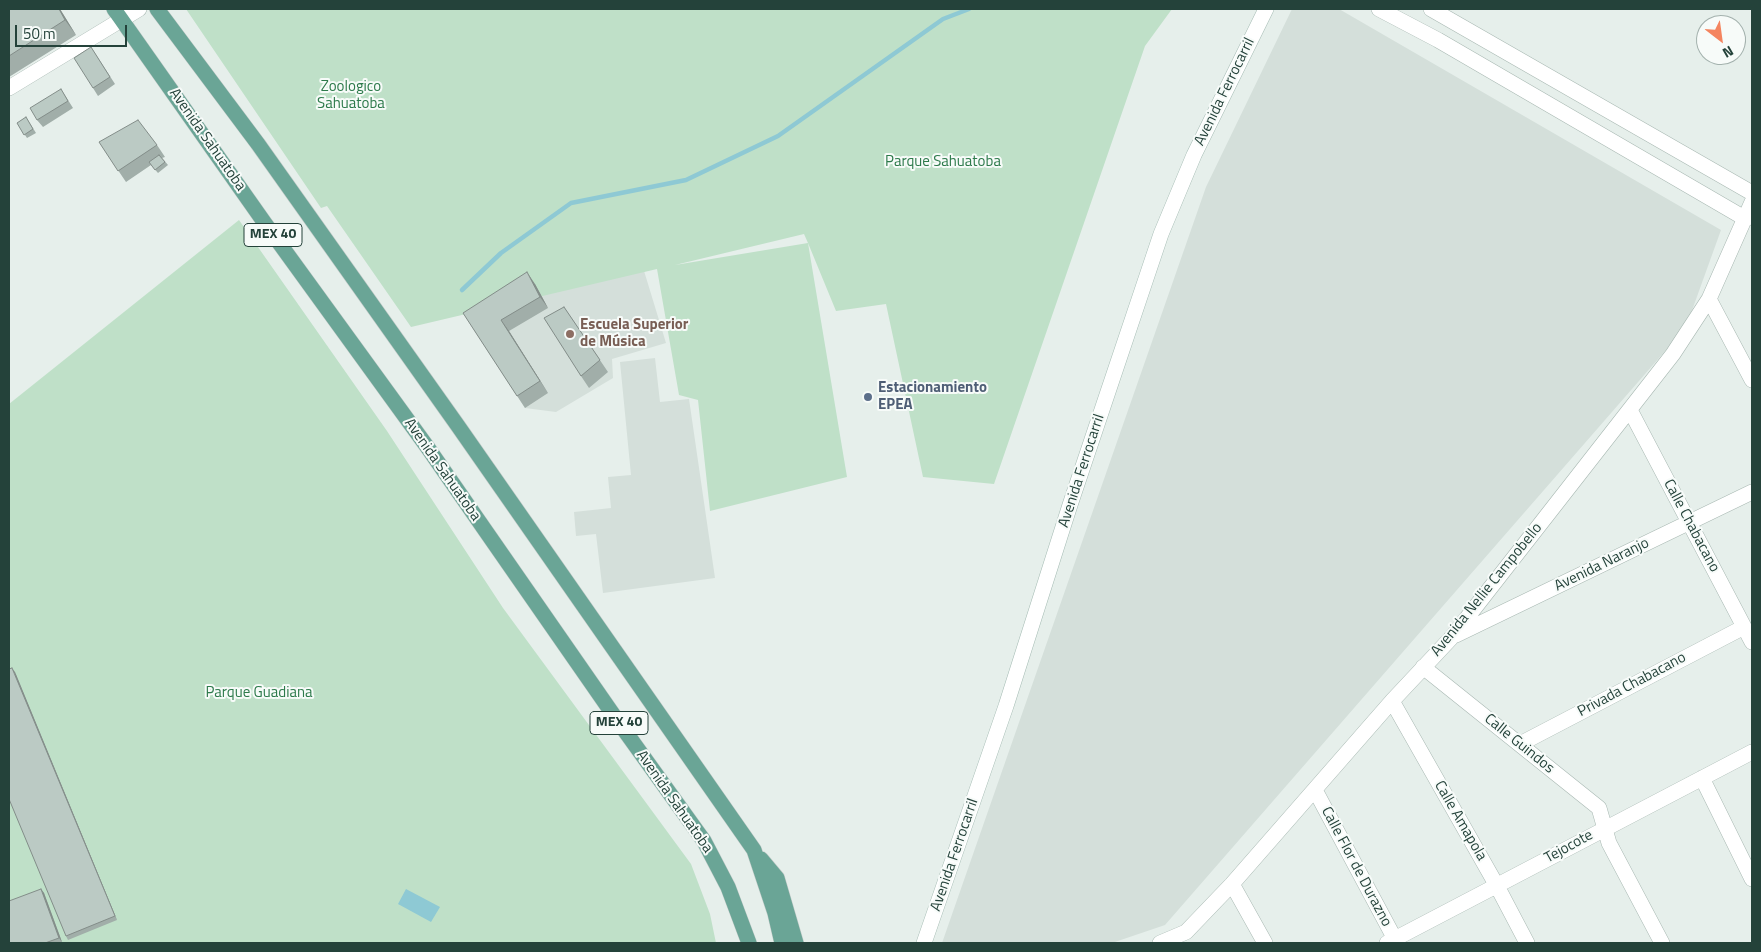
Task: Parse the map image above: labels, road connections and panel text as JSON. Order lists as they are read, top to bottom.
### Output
{
  "streets": {
    "main road": ["Avenida Sahuatoba", "MEX 40"],
    "street": [
      "Avenida Ferrocarril",
      "Calle Chabacano",
      "Avenida Naranjo",
      "Avenida Nellie Campobello",
      "Privada Chabacano",
      "Calle Guindos",
      "Calle Amapola",
      "Tejocote",
      "Calle Flor de Durazno"
    ]
  },
  "crossings": [
    ["Calle Chabacano", "Avenida Naranjo"],
    ["Calle Chabacano", "Avenida Nellie Campobello"],
    ["Calle Chabacano", "Privada Chabacano"],
    ["Avenida Naranjo", "Avenida Nellie Campobello"],
    ["Avenida Nellie Campobello", "Calle Guindos"],
    ["Avenida Nellie Campobello", "Calle Amapola"],
    ["Avenida Nellie Campobello", "Calle Flor de Durazno"],
    ["Privada Chabacano", "Calle Guindos"],
    ["Calle Guindos", "Tejocote"],
    ["Calle Amapola", "Tejocote"],
    ["Tejocote", "Calle Flor de Durazno"]
  ],
  "parks": ["Zoologico Sahuatoba", "Parque Sahuatoba", "Parque Guadiana"],
  "places": ["Escuela Superior de Música", "Estacionamiento EPEA"],
  "scale_bar": "50 m",
  "north": "bottom right"
}
